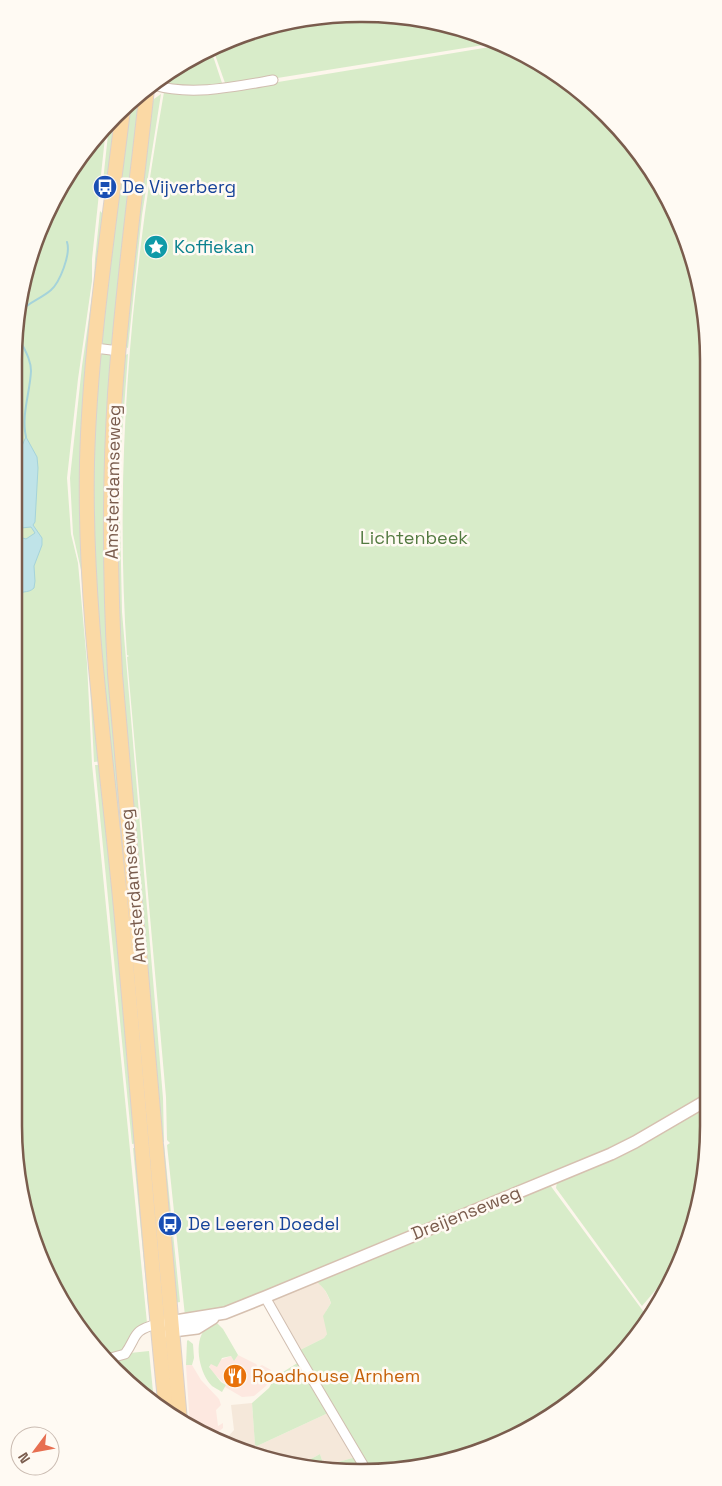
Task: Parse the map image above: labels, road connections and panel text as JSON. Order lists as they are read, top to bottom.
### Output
{
  "streets": {
    "main road": ["Amsterdamseweg", "Dreijenseweg"]
  },
  "crossings": [
    ["Amsterdamseweg", "Dreijenseweg"]
  ],
  "parks": ["Lichtenbeek"],
  "places": {
    "bus stop": ["De Vijverberg", "De Leeren Doedel"],
    "place": ["Koffiekan"],
    "restaurant": ["Roadhouse Arnhem"]
  },
  "north": "bottom left"
}
